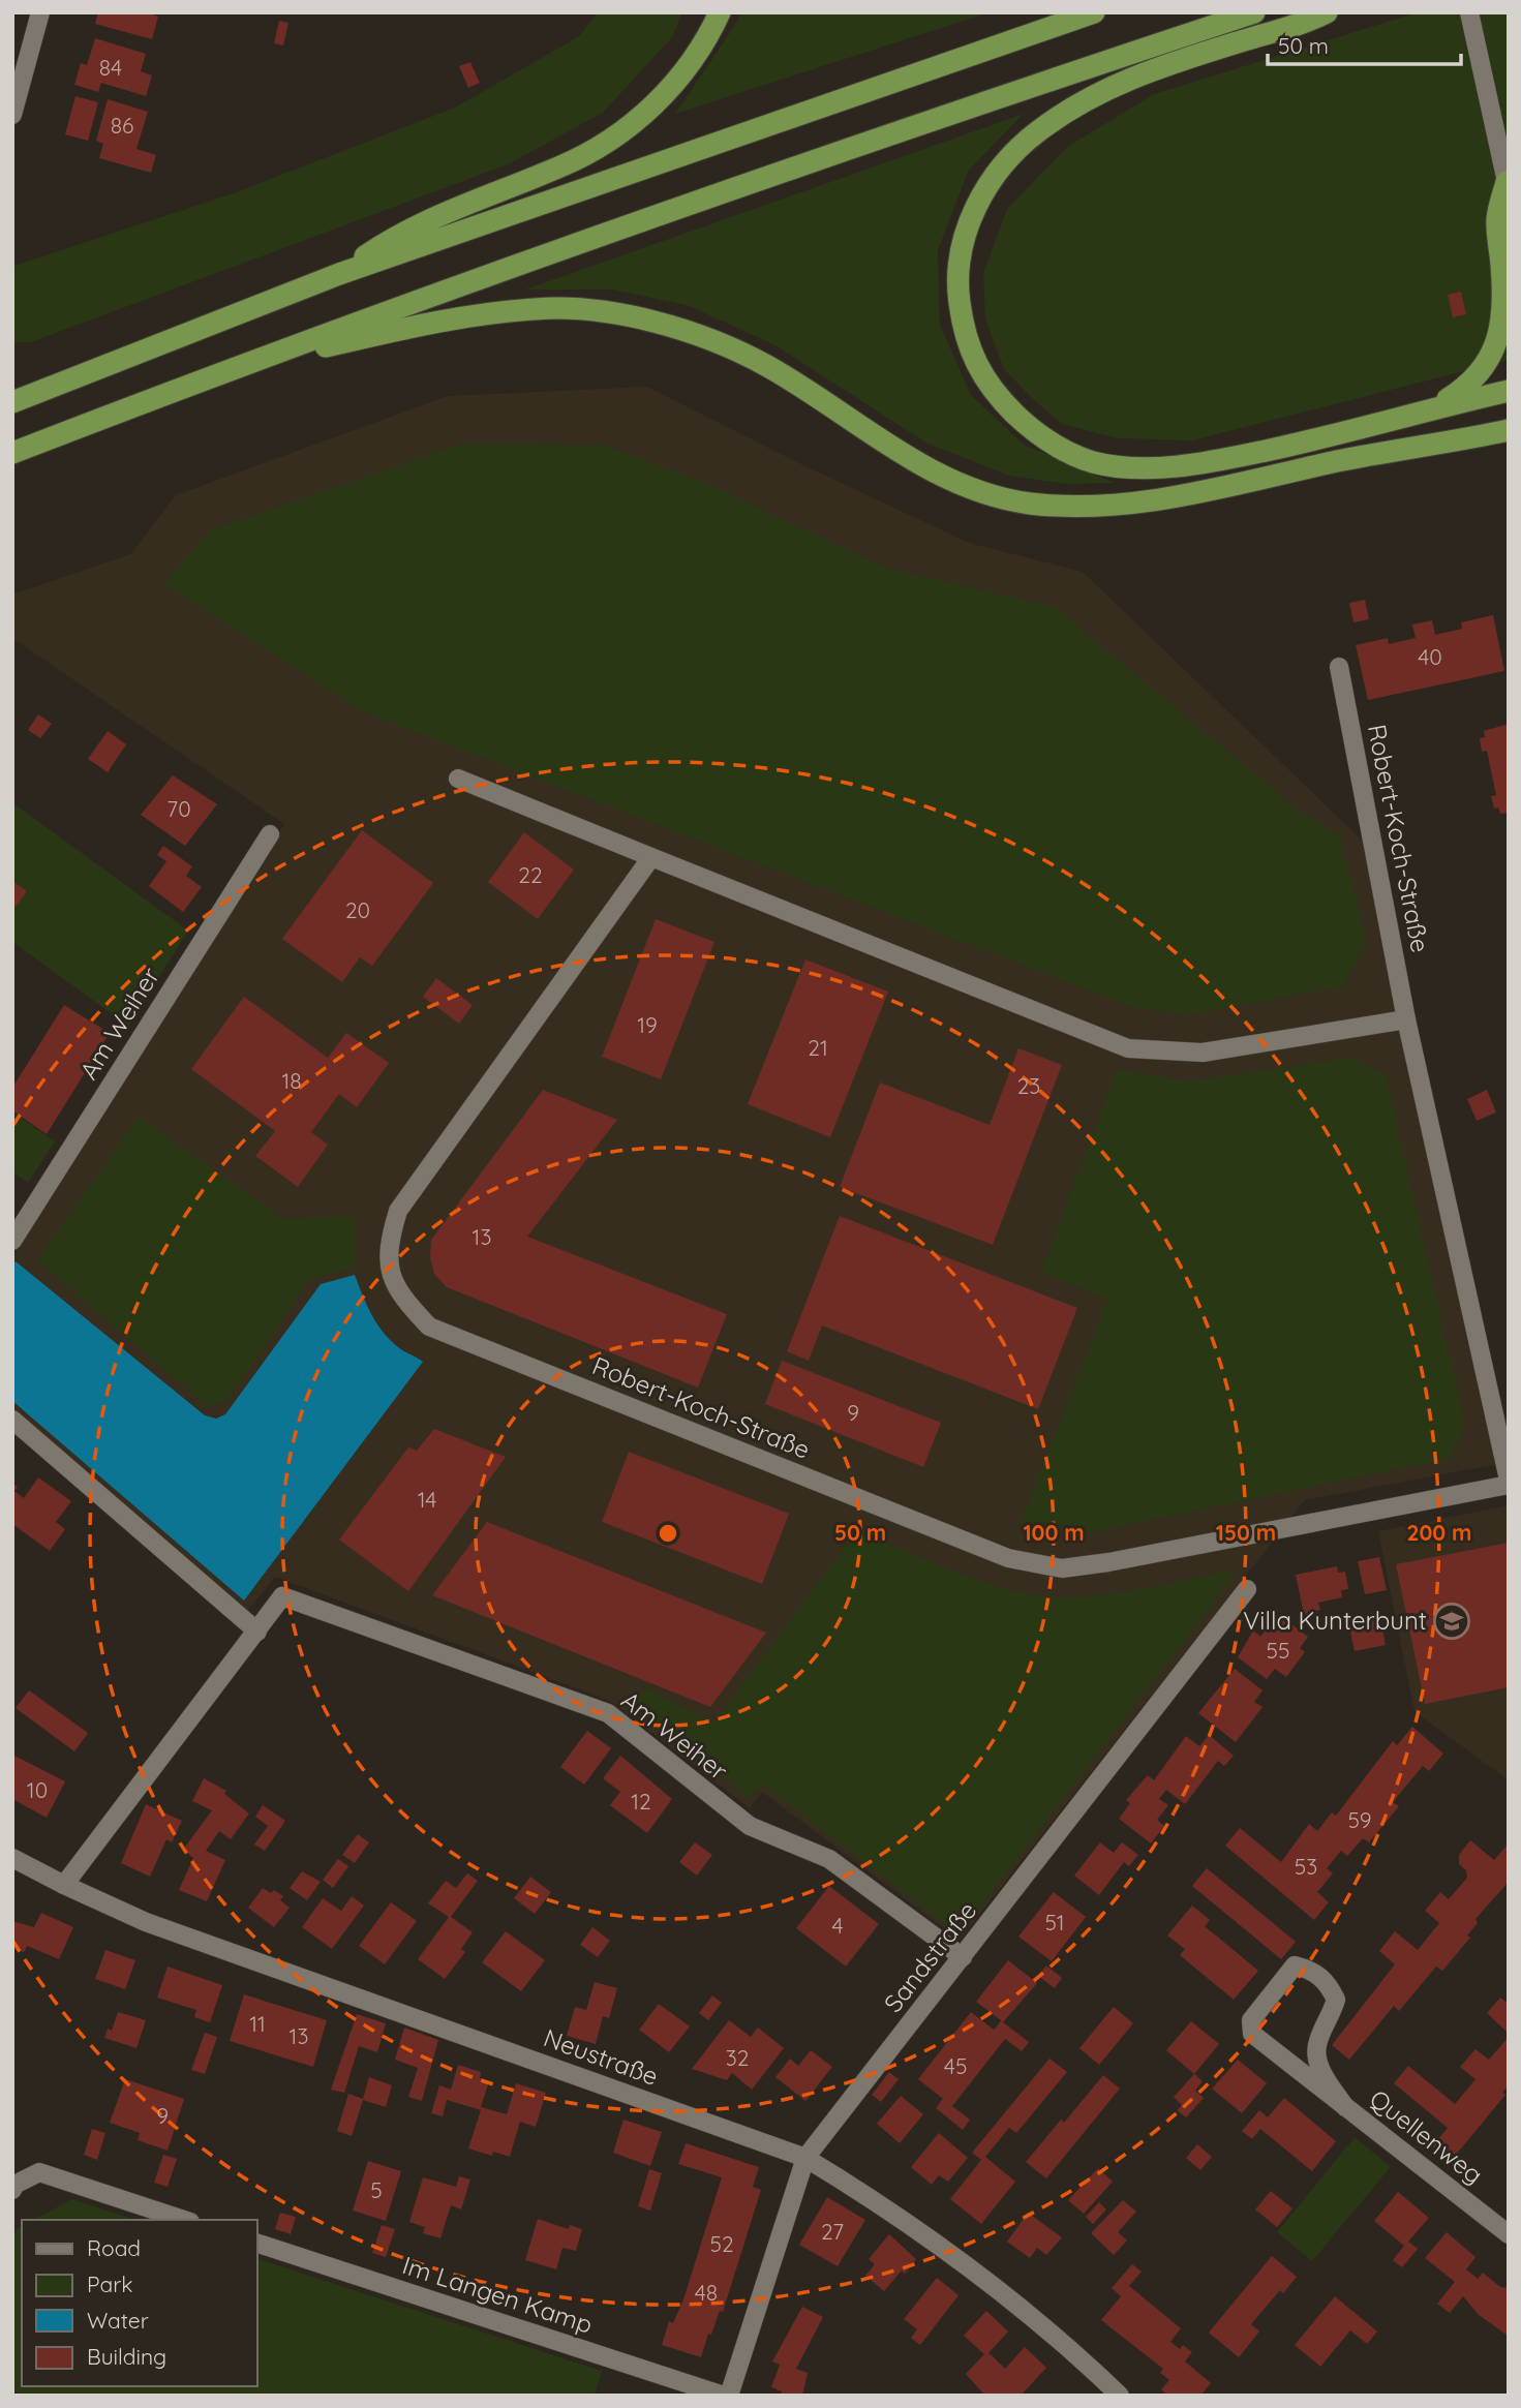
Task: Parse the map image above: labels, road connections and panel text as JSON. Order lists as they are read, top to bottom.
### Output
{
  "streets": {
    "street": [
      "Robert-Koch-Straße",
      "Am Weiher",
      "Sandstraße",
      "Neustraße",
      "Quellenweg",
      "Im Langen Kamp"
    ]
  },
  "crossings": [
    ["Am Weiher", "Sandstraße"],
    ["Am Weiher", "Neustraße"],
    ["Sandstraße", "Neustraße"],
    ["Sandstraße", "Im Langen Kamp"]
  ],
  "places": {
    "school or university": ["Villa Kunterbunt"]
  },
  "house_numbers": [
    "84",
    "86",
    "40",
    "70",
    "22",
    "20",
    "19",
    "21",
    "18",
    "23",
    "13",
    "9",
    "14",
    "55",
    "10",
    "12",
    "59",
    "53",
    "51",
    "4",
    "11",
    "13",
    "32",
    "45",
    "9",
    "5",
    "27",
    "52",
    "48"
  ],
  "legend": [
    "Road",
    "Park",
    "Water",
    "Building"
  ],
  "scale_bar": "50 m",
  "rings": [
    "50 m",
    "100 m",
    "150 m",
    "200 m"
  ]
}
